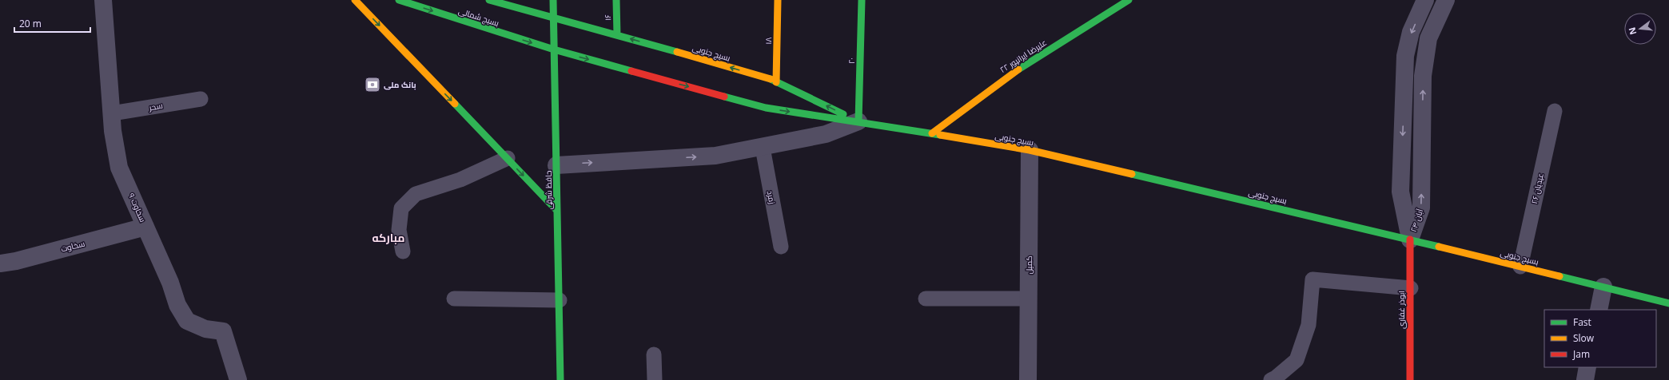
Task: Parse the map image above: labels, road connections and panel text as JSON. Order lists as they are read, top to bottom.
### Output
{
  "streets": {
    "main road": [
      "بسیج شمالی",
      "۱۶",
      "۱۸",
      "بسیج جنوبی",
      "علیرضا ایرانپور ۲۲",
      "۲۰",
      "حافظ شرقی",
      "ابوذر غفاری"
    ],
    "street": [
      "سخاوت ۹",
      "آبان ۲۴",
      "سخاوت",
      "کمیل"
    ],
    "lane": ["سحر", "عیدیان ۲۶", "زمرد"]
  },
  "crossings": [
    ["بسیج شمالی", "بسیج جنوبی"],
    ["بسیج شمالی", "حافظ شرقی"],
    ["۱۶", "بسیج جنوبی"],
    ["۱۸", "بسیج جنوبی"],
    ["بسیج جنوبی", "علیرضا ایرانپور ۲۲"],
    ["بسیج جنوبی", "۲۰"],
    ["بسیج جنوبی", "عیدیان ۲۶"],
    ["بسیج جنوبی", "حافظ شرقی"],
    ["بسیج جنوبی", "آبان ۲۴"],
    ["بسیج جنوبی", "کمیل"],
    ["بسیج جنوبی", "ابوذر غفاری"],
    ["سحر", "سخاوت ۹"],
    ["سخاوت ۹", "سخاوت"],
    ["آبان ۲۴", "ابوذر غفاری"]
  ],
  "districts": ["مبارکه"],
  "places": {
    "bank": ["بانک ملی"]
  },
  "legend": ["Fast", "Slow", "Jam"],
  "scale_bar": "20 m",
  "north": "left"
}
